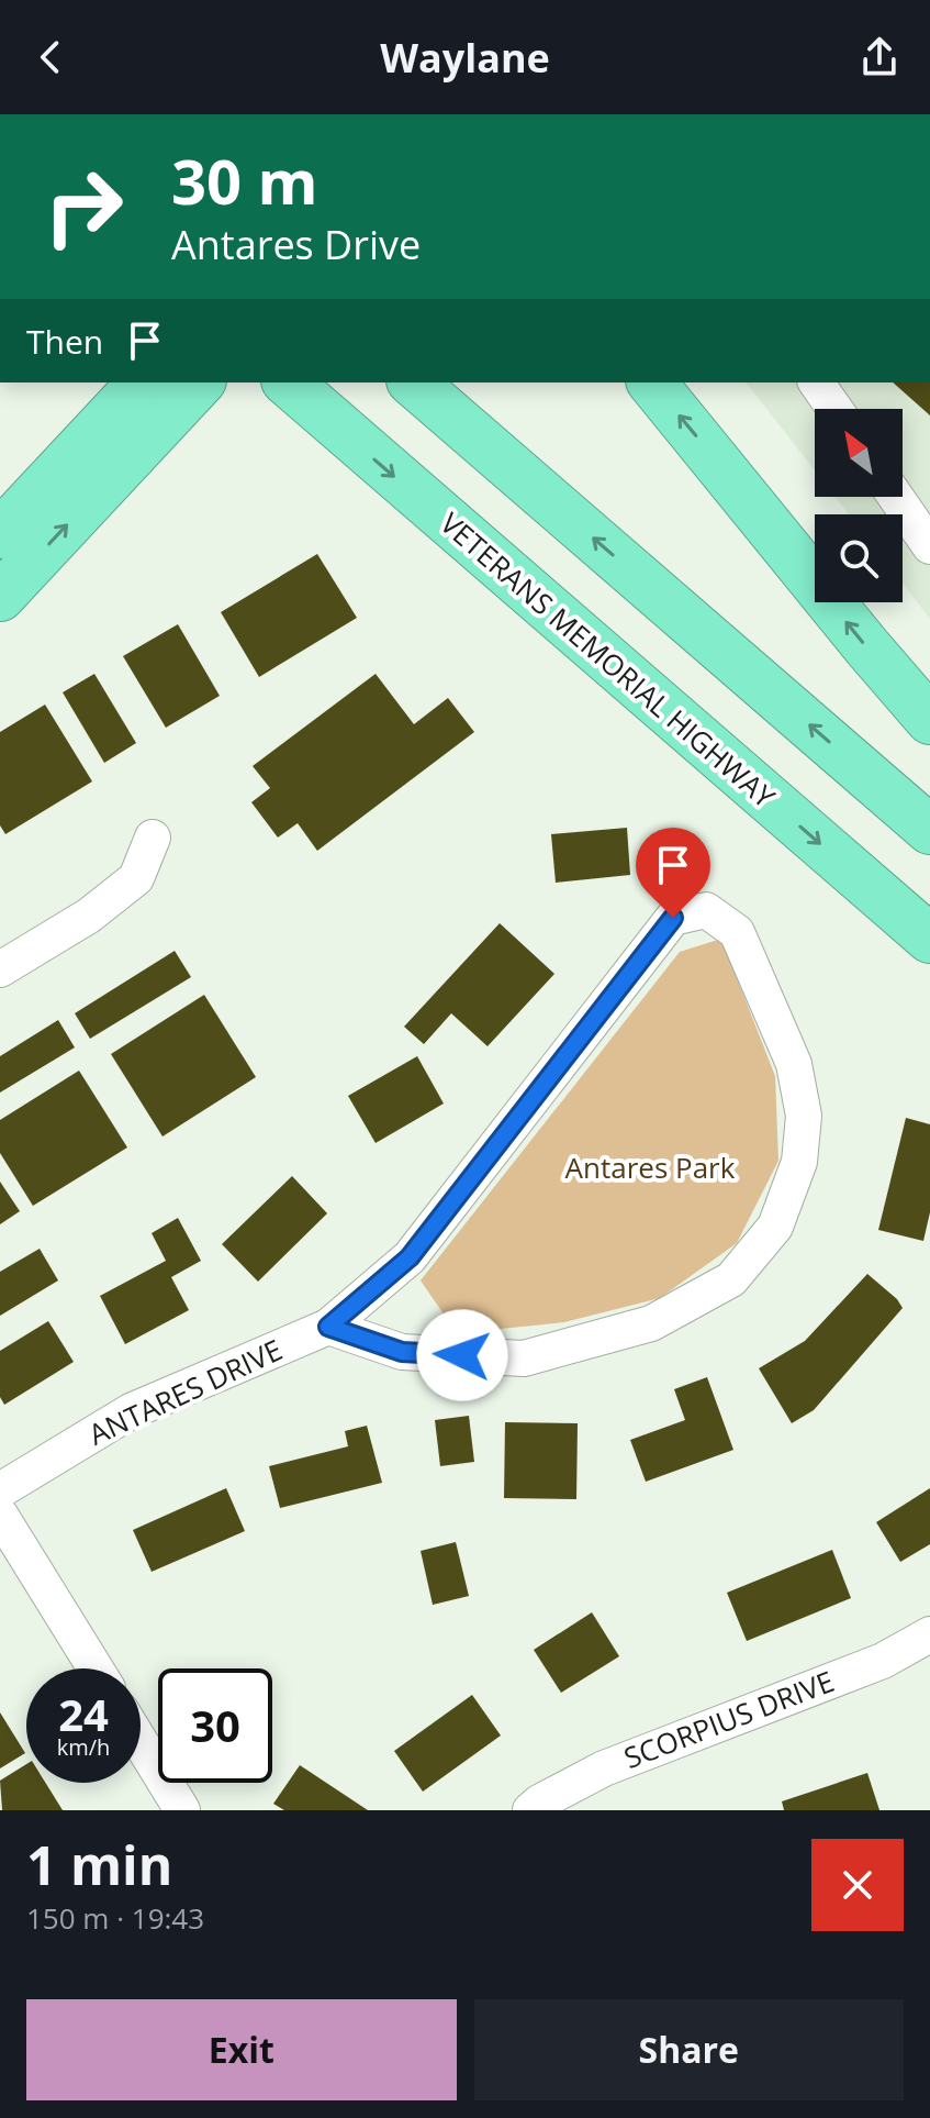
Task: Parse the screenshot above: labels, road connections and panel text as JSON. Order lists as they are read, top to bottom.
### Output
{
  "streets": {
    "highway": ["VETERANS MEMORIAL HIGHWAY"],
    "street": ["ANTARES DRIVE", "SCORPIUS DRIVE"]
  },
  "parks": ["Antares Park"],
  "north": "top left",
  "page": {
    "header": "Waylane",
    "turn": ["30 m", "Antares Drive"],
    "then": "Then",
    "speed": "24 km/h",
    "limit": "30",
    "heading": ["1 min", "150 m · 19:43"],
    "buttons": ["Exit", "Share"]
  }
}
